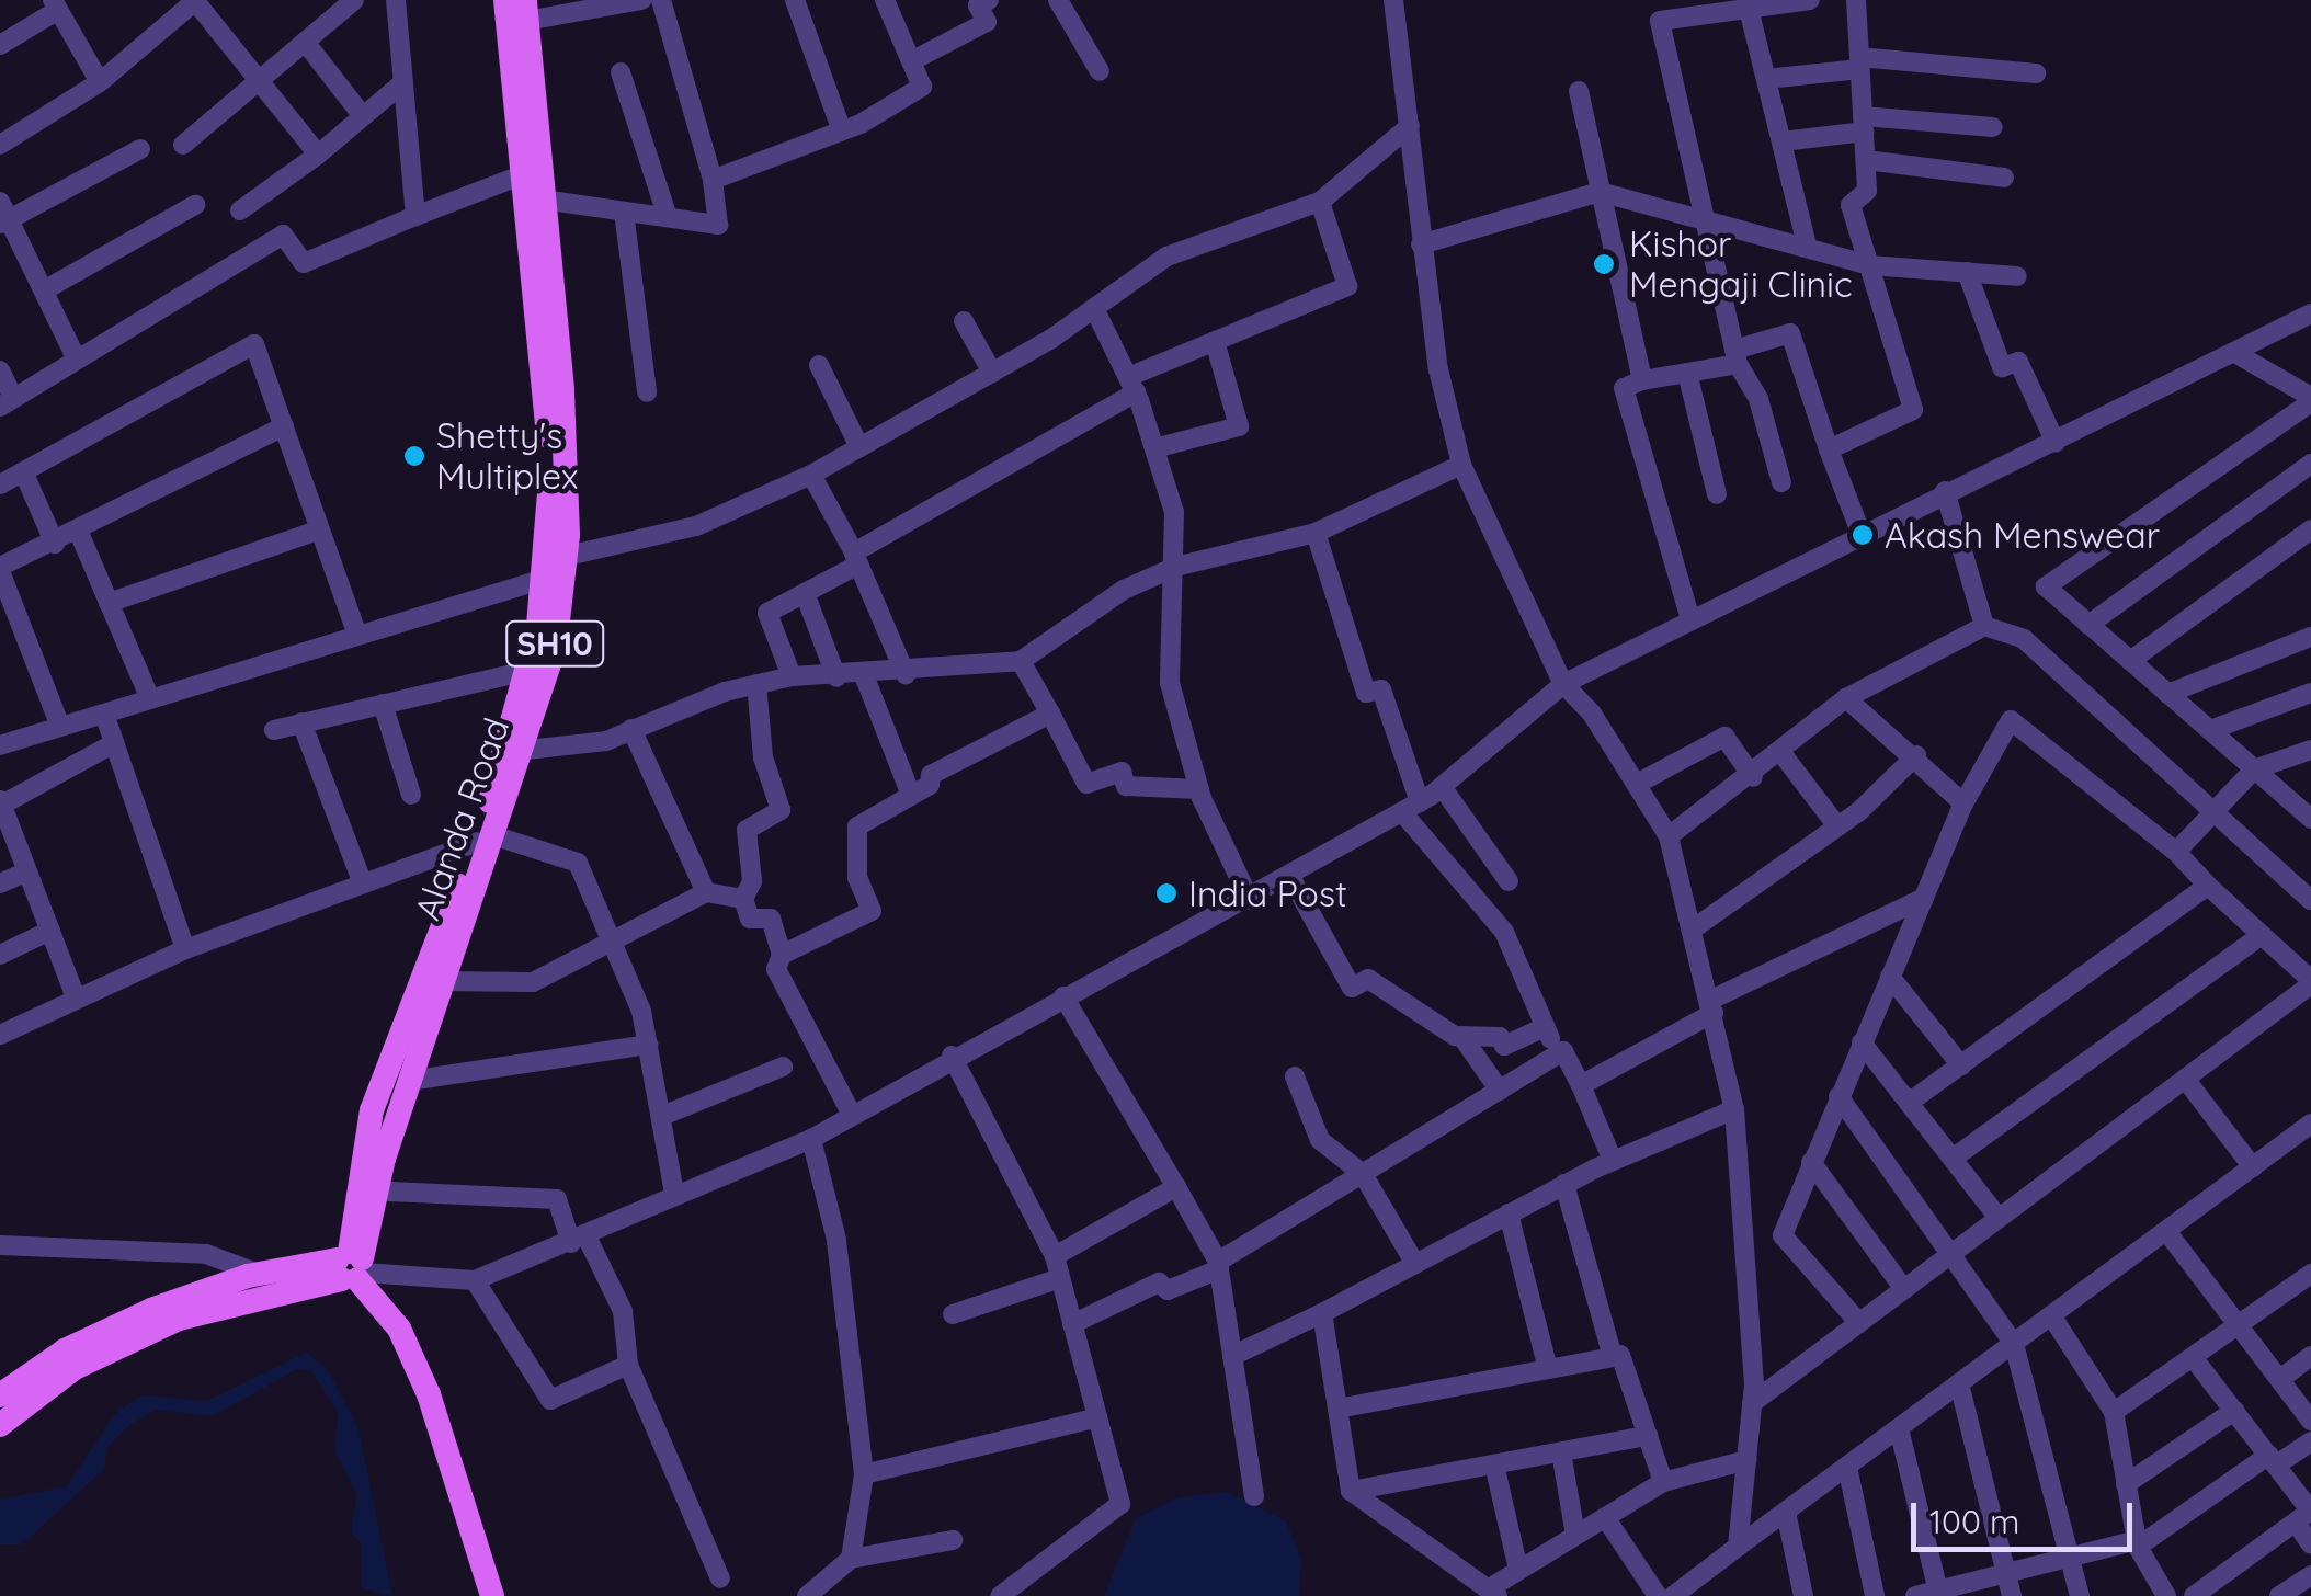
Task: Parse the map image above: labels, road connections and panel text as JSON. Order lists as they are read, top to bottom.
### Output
{
  "streets": {
    "main road": ["SH10", "Alanda Road"]
  },
  "places": [
    "Kishor Mengaji Clinic",
    "Shetty's Multiplex",
    "Akash Menswear",
    "India Post"
  ],
  "scale_bar": "100 m"
}
